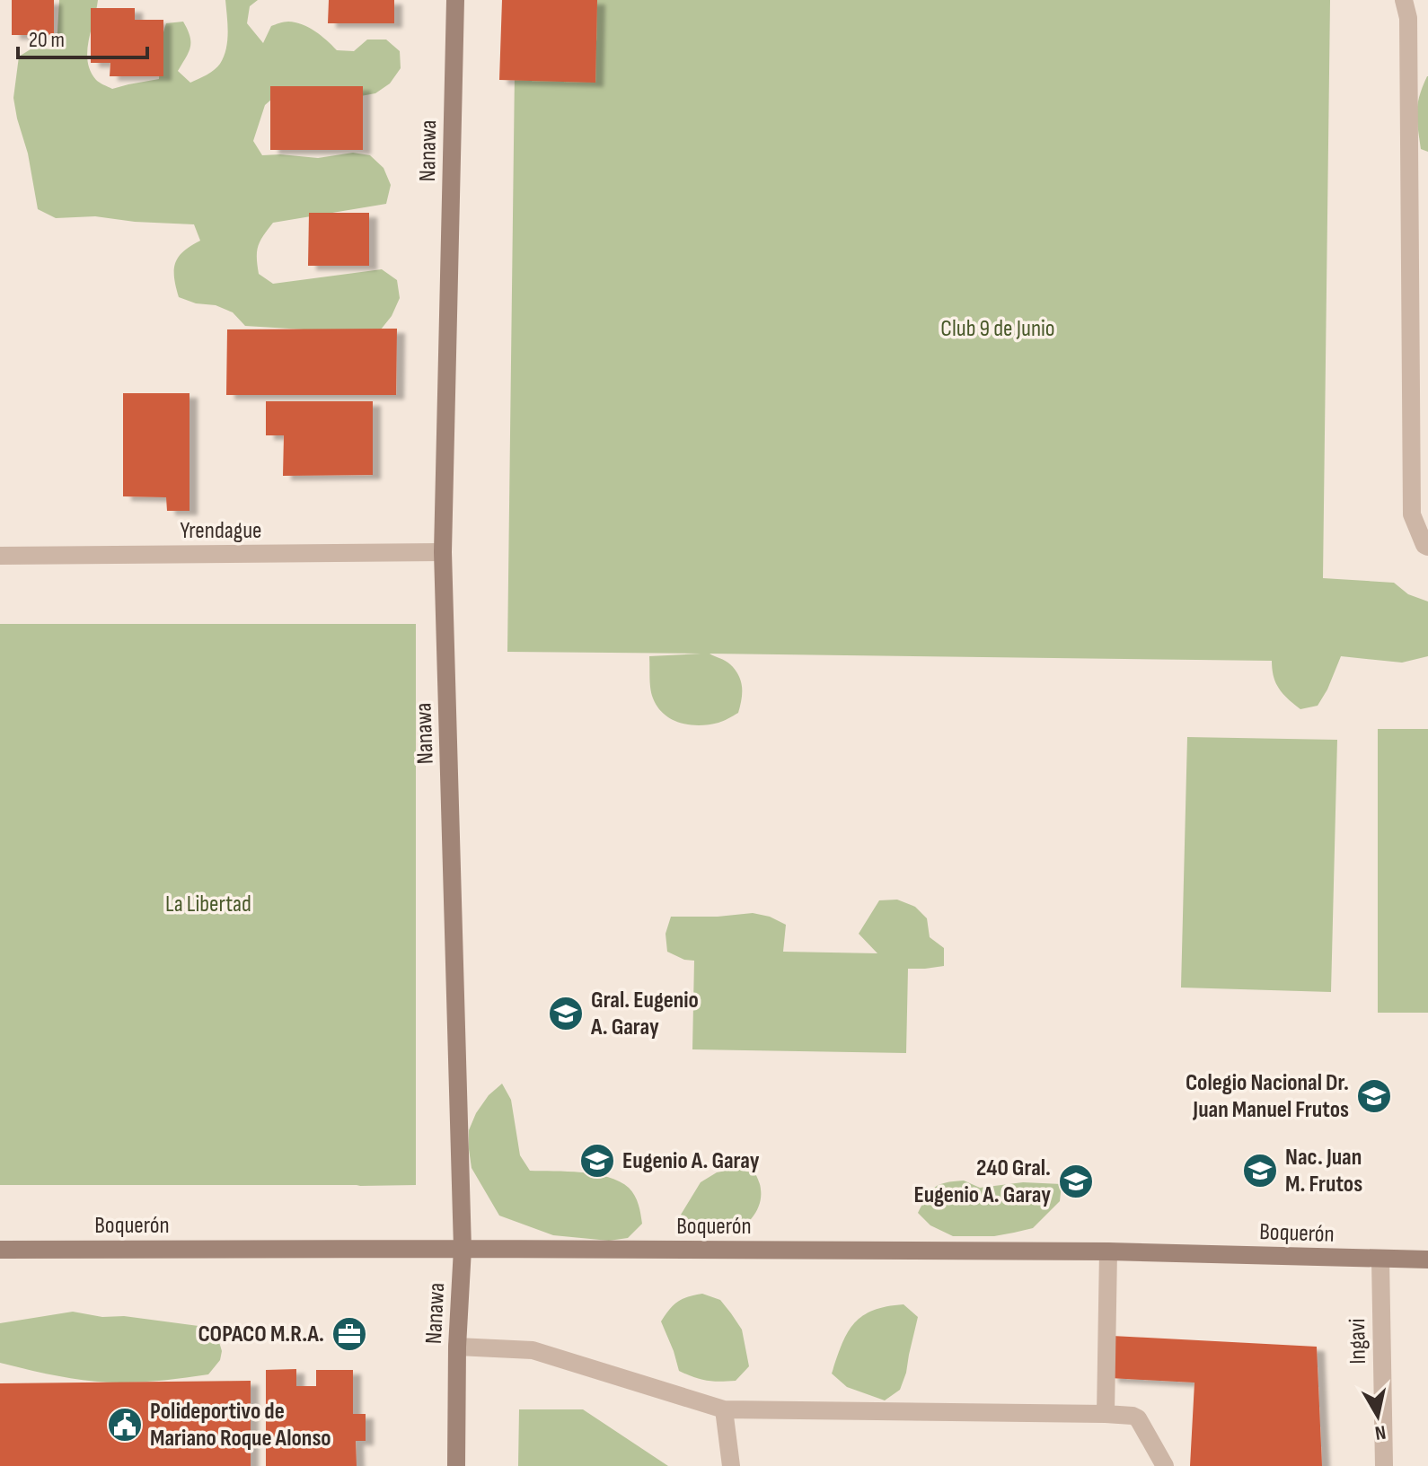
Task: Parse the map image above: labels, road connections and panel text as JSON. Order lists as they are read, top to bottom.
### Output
{
  "streets": {
    "street": [
      "Nanawa",
      "Yrendague",
      "Boquerón",
      "Ingavi"
    ]
  },
  "crossings": [
    ["Nanawa", "Yrendague"],
    ["Nanawa", "Boquerón"],
    ["Boquerón", "Ingavi"]
  ],
  "parks": ["Club 9 de Junio", "La Libertad"],
  "places": {
    "school or university": [
      "Gral. Eugenio A. Garay",
      "Colegio Nacional Dr. Juan Manuel Frutos",
      "Eugenio A. Garay",
      "Nac. Juan M. Frutos",
      "240 Gral. Eugenio A. Garay"
    ],
    "office": ["COPACO M.R.A."],
    "public building": ["Polideportivo de Mariano Roque Alonso"]
  },
  "scale_bar": "20 m",
  "north": "bottom"
}
